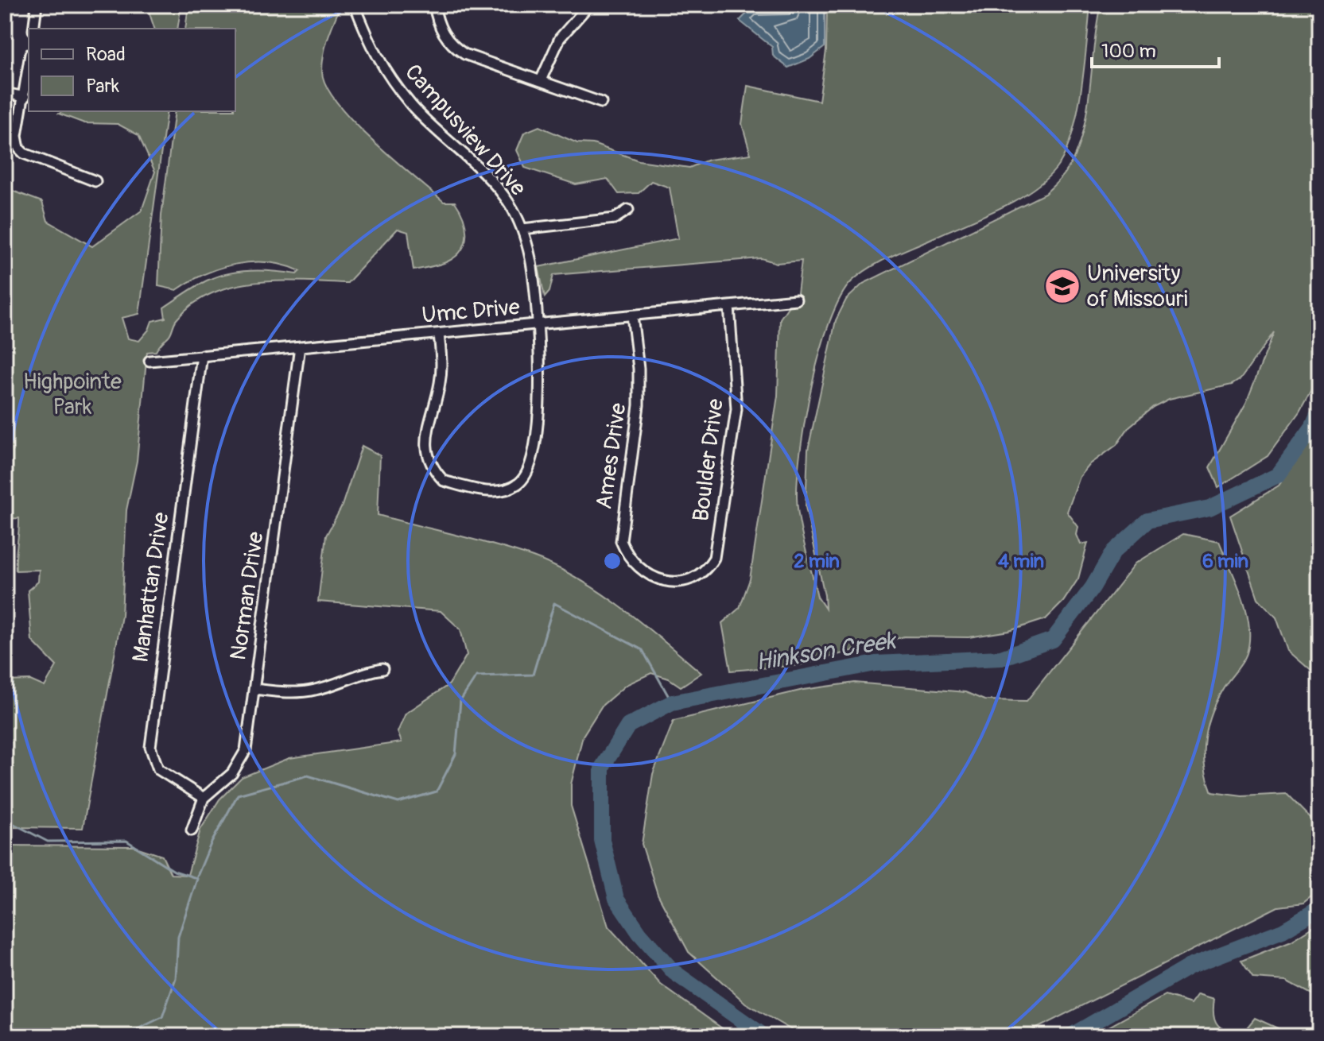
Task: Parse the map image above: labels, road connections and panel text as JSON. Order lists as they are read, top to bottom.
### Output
{
  "streets": {
    "street": [
      "Campusview Drive",
      "Umc Drive",
      "Ames Drive",
      "Boulder Drive",
      "Manhattan Drive",
      "Norman Drive"
    ]
  },
  "crossings": [
    ["Campusview Drive", "Umc Drive"],
    ["Umc Drive", "Ames Drive"],
    ["Umc Drive", "Boulder Drive"],
    ["Umc Drive", "Manhattan Drive"],
    ["Umc Drive", "Norman Drive"],
    ["Ames Drive", "Boulder Drive"],
    ["Manhattan Drive", "Norman Drive"]
  ],
  "water": ["Hinkson Creek"],
  "parks": ["Highpointe Park"],
  "places": {
    "school or university": ["University of Missouri"]
  },
  "legend": ["Road", "Park"],
  "scale_bar": "100 m",
  "rings": ["2 min", "4 min", "6 min"]
}
